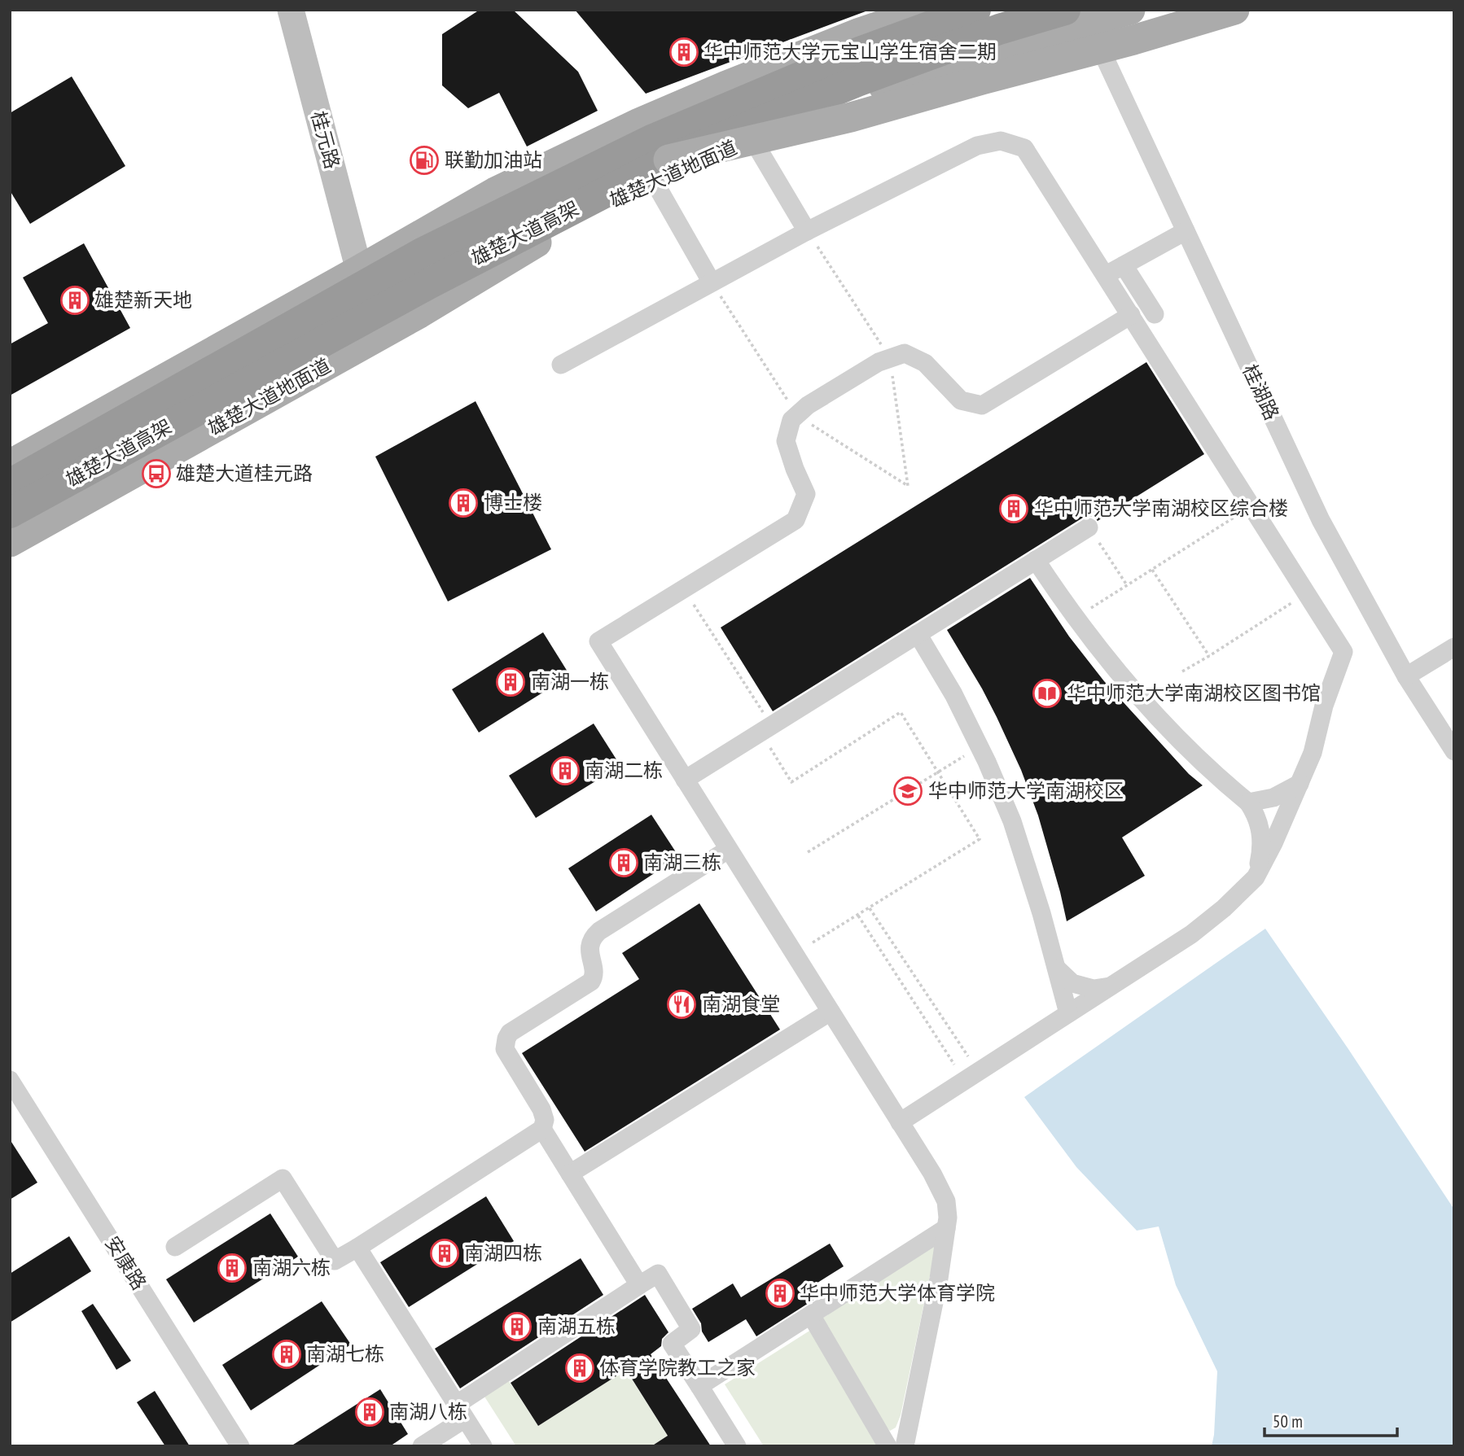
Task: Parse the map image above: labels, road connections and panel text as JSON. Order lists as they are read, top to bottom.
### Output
{
  "streets": {
    "highway": ["雄楚大道高架"],
    "main road": ["雄楚大道地面道"],
    "street": ["桂元路", "桂湖路", "安康路"]
  },
  "crossings": [
    ["雄楚大道地面道", "雄楚大道高架"],
    ["雄楚大道地面道", "桂湖路"],
    ["雄楚大道高架", "桂湖路"]
  ],
  "places": {
    "building": [
      "华中师范大学元宝山学生宿舍二期",
      "雄楚新天地",
      "博士楼",
      "华中师范大学南湖校区综合楼",
      "南湖一栋",
      "南湖二栋",
      "南湖三栋",
      "南湖四栋",
      "南湖六栋",
      "华中师范大学体育学院",
      "南湖五栋",
      "南湖七栋",
      "体育学院教工之家",
      "南湖八栋"
    ],
    "fuel station": ["联勤加油站"],
    "bus stop": ["雄楚大道桂元路"],
    "library": ["华中师范大学南湖校区图书馆"],
    "school or university": ["华中师范大学南湖校区"],
    "restaurant": ["南湖食堂"]
  },
  "scale_bar": "50 m"
}
